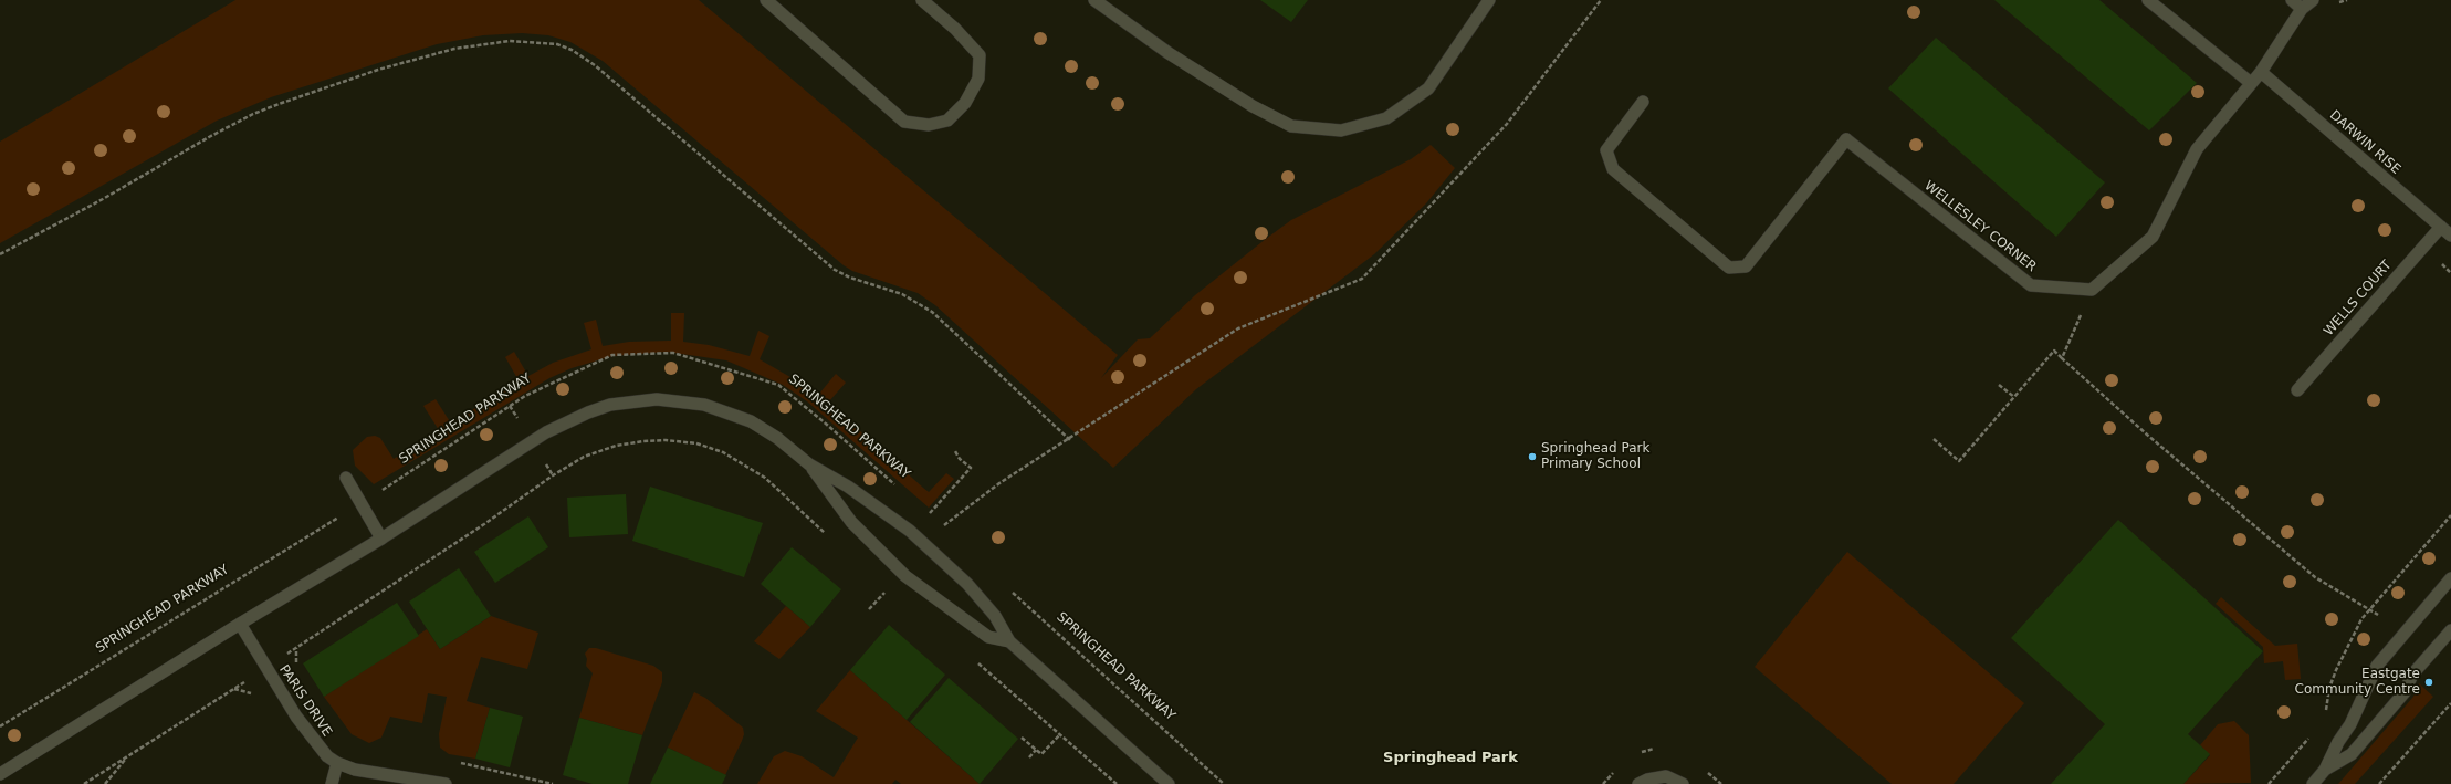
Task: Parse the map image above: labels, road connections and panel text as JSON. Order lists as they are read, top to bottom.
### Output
{
  "streets": {
    "street": [
      "DARWIN RISE",
      "WELLESLEY CORNER",
      "WELLS COURT",
      "PARIS DRIVE"
    ],
    "path": ["SPRINGHEAD PARKWAY"]
  },
  "crossings": [
    ["DARWIN RISE", "WELLS COURT"]
  ],
  "districts": ["Springhead Park"],
  "places": ["Springhead Park Primary School", "Eastgate Community Centre"]
}
